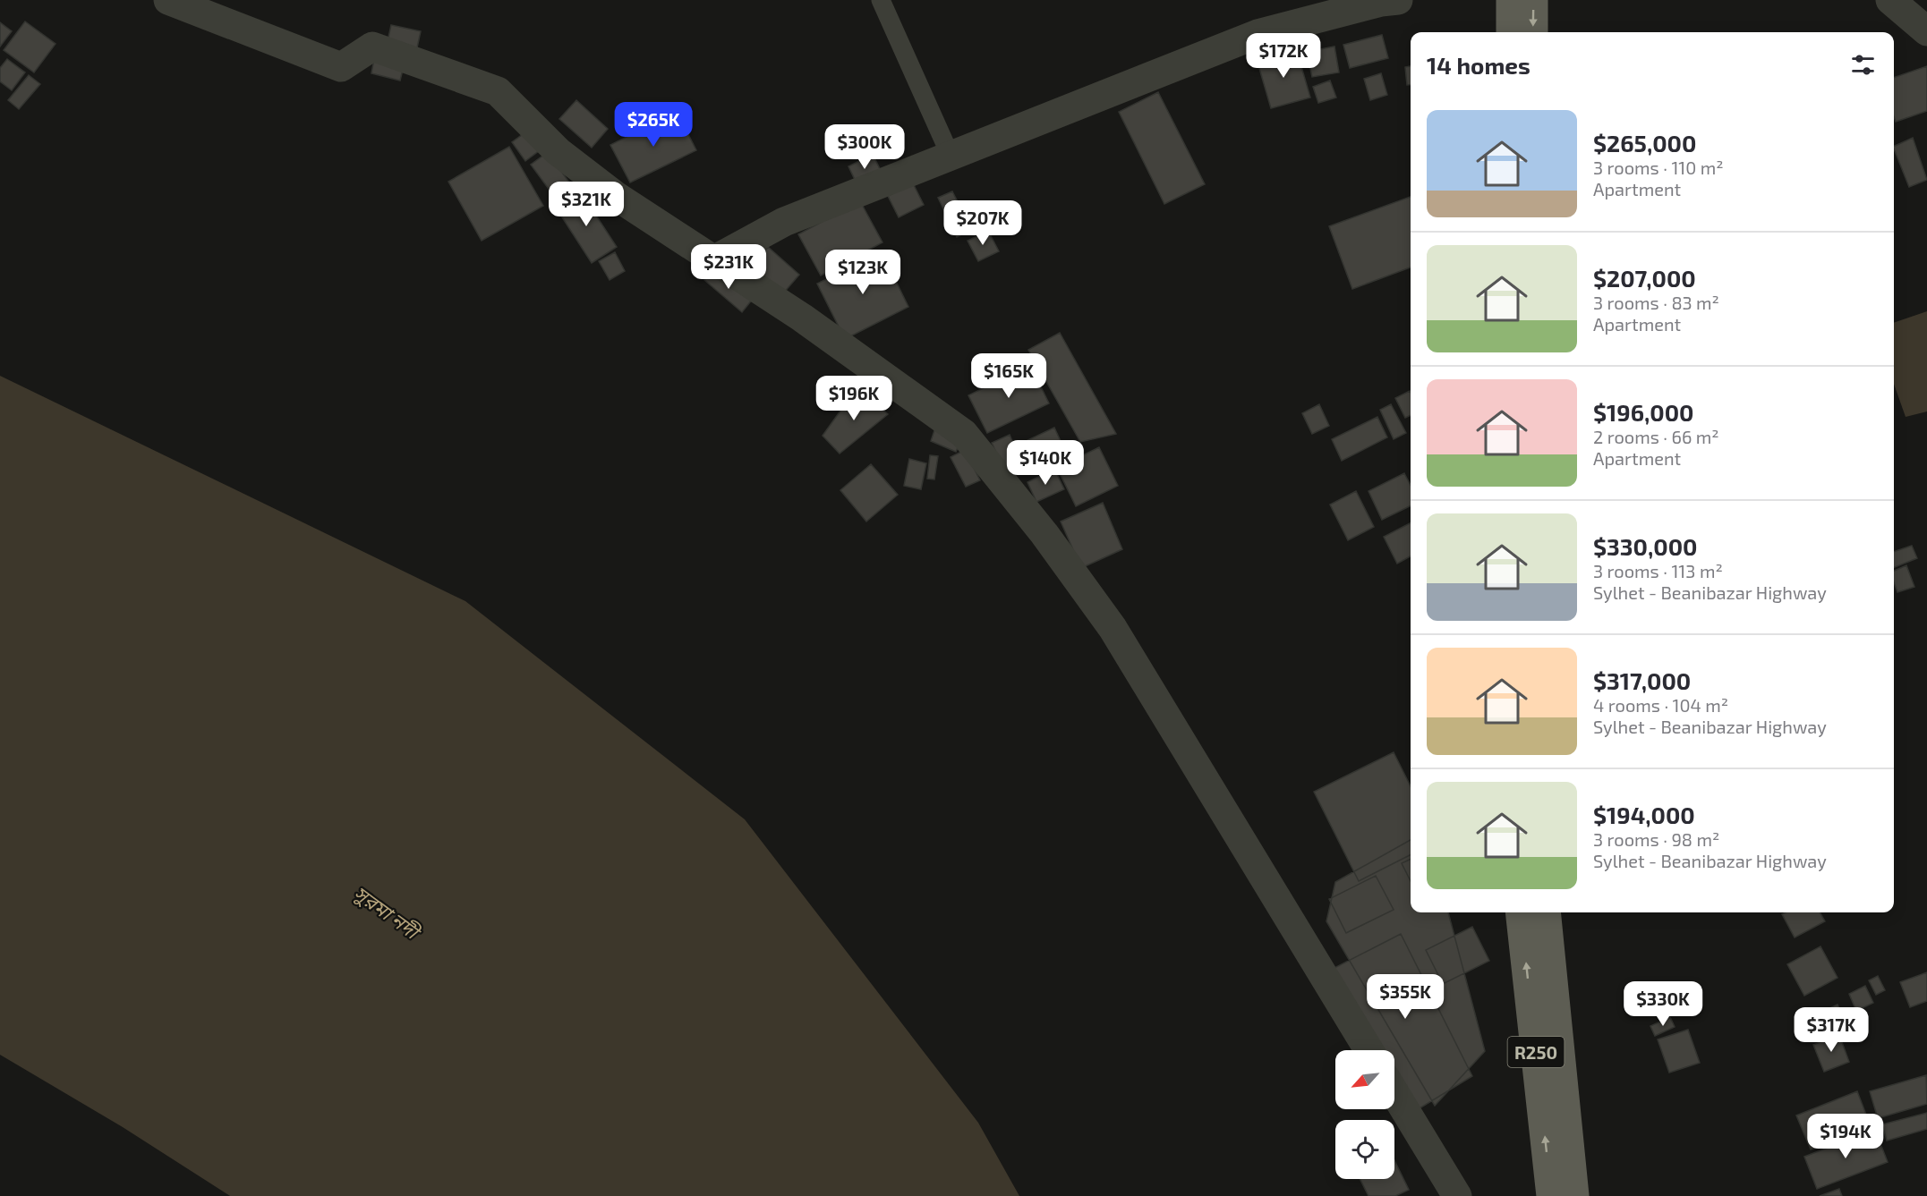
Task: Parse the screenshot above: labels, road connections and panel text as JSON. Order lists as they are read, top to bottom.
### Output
{
  "streets": {
    "main road": ["R250"]
  },
  "water": ["সুরমা নদী"],
  "north": "bottom left",
  "page": {
    "heading": "14 homes",
    "price": [
      "$172K",
      "$265K",
      "$300K",
      "$321K",
      "$207K",
      "$231K",
      "$123K",
      "$165K",
      "$196K",
      "$140K",
      "$355K",
      "$330K",
      "$317K",
      "$194K"
    ],
    "list": [
      {
        "name": "$265,000",
        "note": "3 rooms · 110 m² · Apartment"
      },
      {
        "name": "$207,000",
        "note": "3 rooms · 83 m² · Apartment"
      },
      {
        "name": "$196,000",
        "note": "2 rooms · 66 m² · Apartment"
      },
      {
        "name": "$330,000",
        "note": "3 rooms · 113 m² · Sylhet - Beanibazar Highway"
      },
      {
        "name": "$317,000",
        "note": "4 rooms · 104 m² · Sylhet - Beanibazar Highway"
      },
      {
        "name": "$194,000",
        "note": "3 rooms · 98 m² · Sylhet - Beanibazar Highway"
      }
    ]
  }
}
